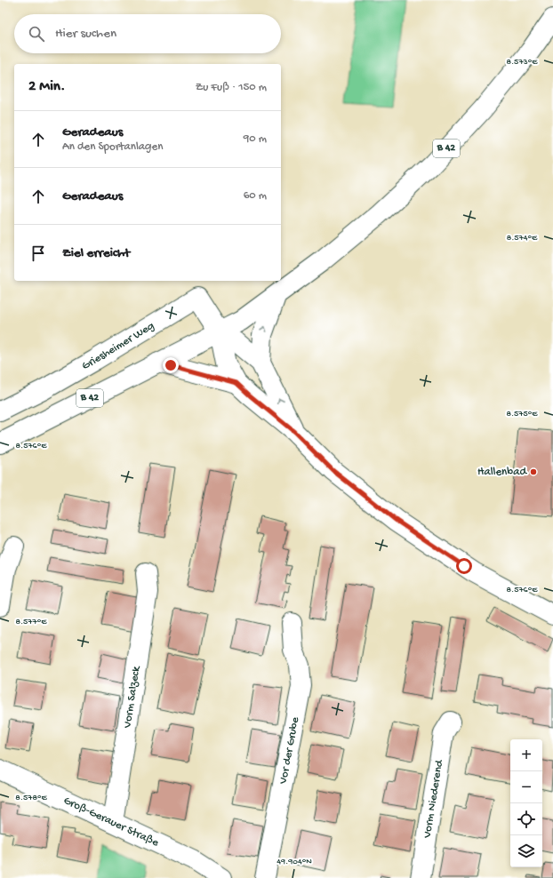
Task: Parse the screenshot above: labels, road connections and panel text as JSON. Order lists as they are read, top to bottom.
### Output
{
  "streets": {
    "main road": [
      "B 42",
      "Griesheimer Weg",
      "Vorm Salzeck",
      "Vor der Grube",
      "Vorm Niederend",
      "Groß-Gerauer Straße"
    ]
  },
  "crossings": [
    ["B 42", "Griesheimer Weg"],
    ["Vorm Salzeck", "Groß-Gerauer Straße"]
  ],
  "places": ["Hallenbad"],
  "page": {
    "search": "Hier suchen",
    "heading": ["2 Min.", "Zu Fuß · 150 m"],
    "list": [
      ["Geradeaus", "An den Sportanlagen", "90 m"],
      ["Geradeaus", "60 m"],
      "Ziel erreicht"
    ],
    "map_buttons": ["+", "−"]
  },
  "coordinates": [
    "8.573°E",
    "8.574°E",
    "8.575°E",
    "8.576°E",
    "8.577°E",
    "8.578°E",
    "49.904°N"
  ]
}
